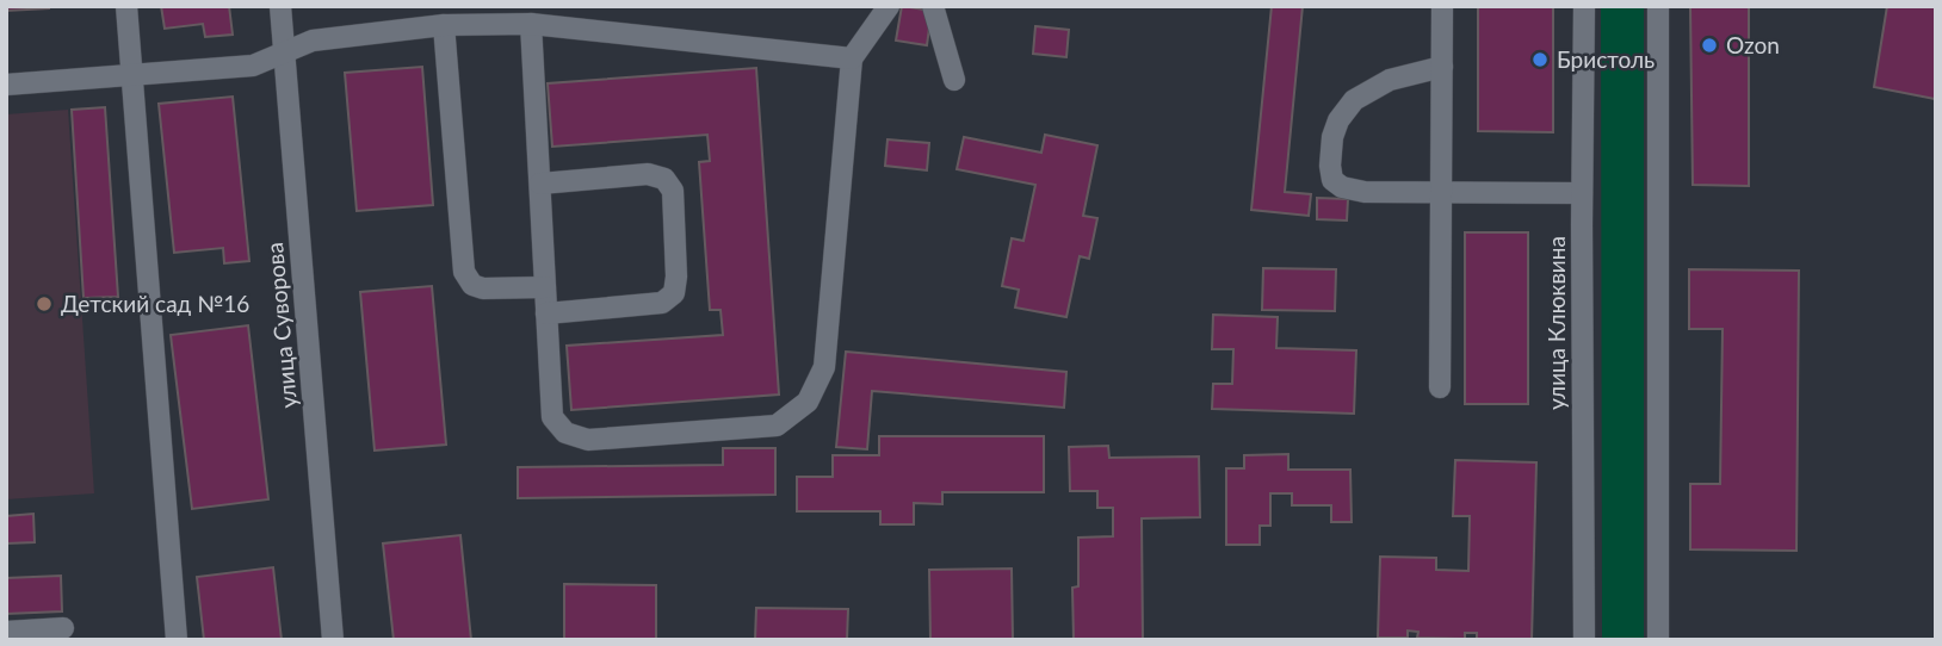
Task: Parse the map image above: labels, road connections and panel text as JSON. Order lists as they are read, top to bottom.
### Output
{
  "streets": {
    "street": ["улица Клюквина", "улица Суворова"]
  },
  "places": ["Ozon", "Бристоль", "Детский сад №16"]
}
